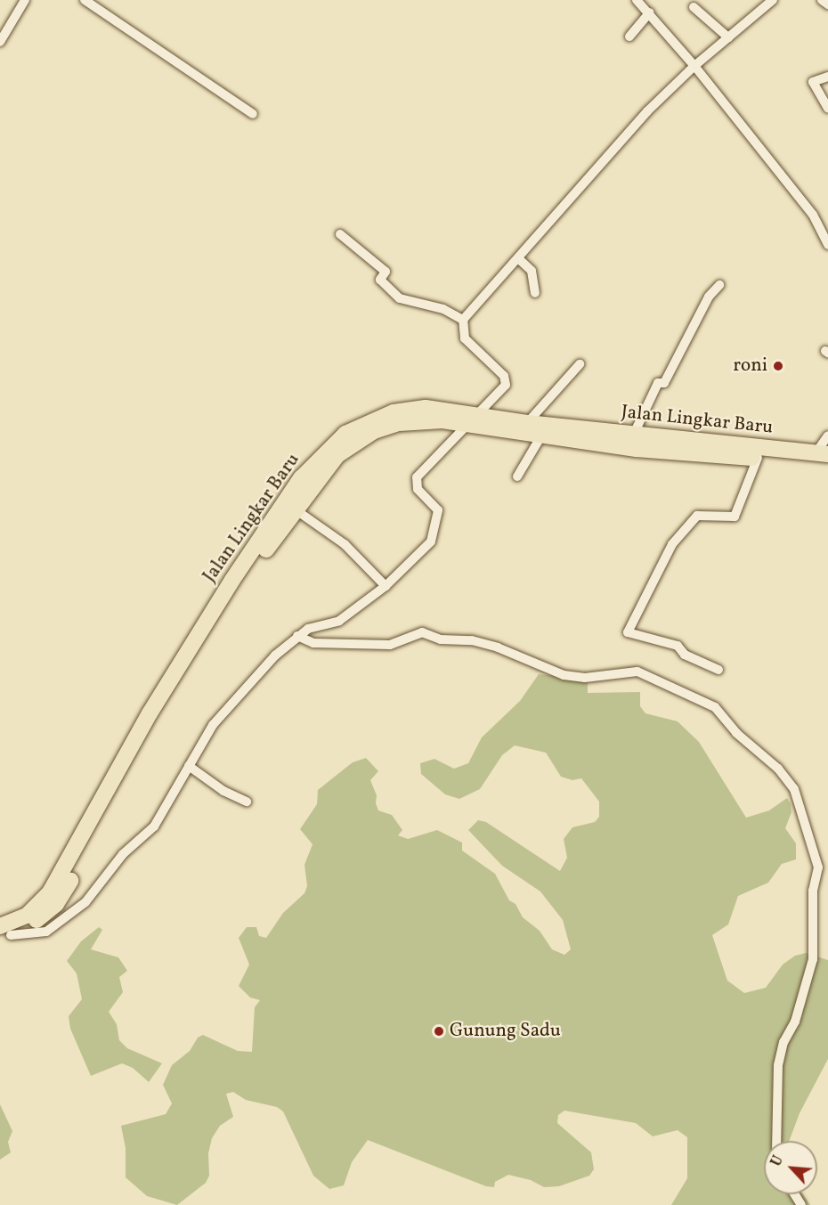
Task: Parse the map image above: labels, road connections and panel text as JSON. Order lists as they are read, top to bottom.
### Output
{
  "streets": {
    "highway": ["Jalan Lingkar Baru"]
  },
  "places": ["roni", "Gunung Sadu"],
  "north": "top left"
}
